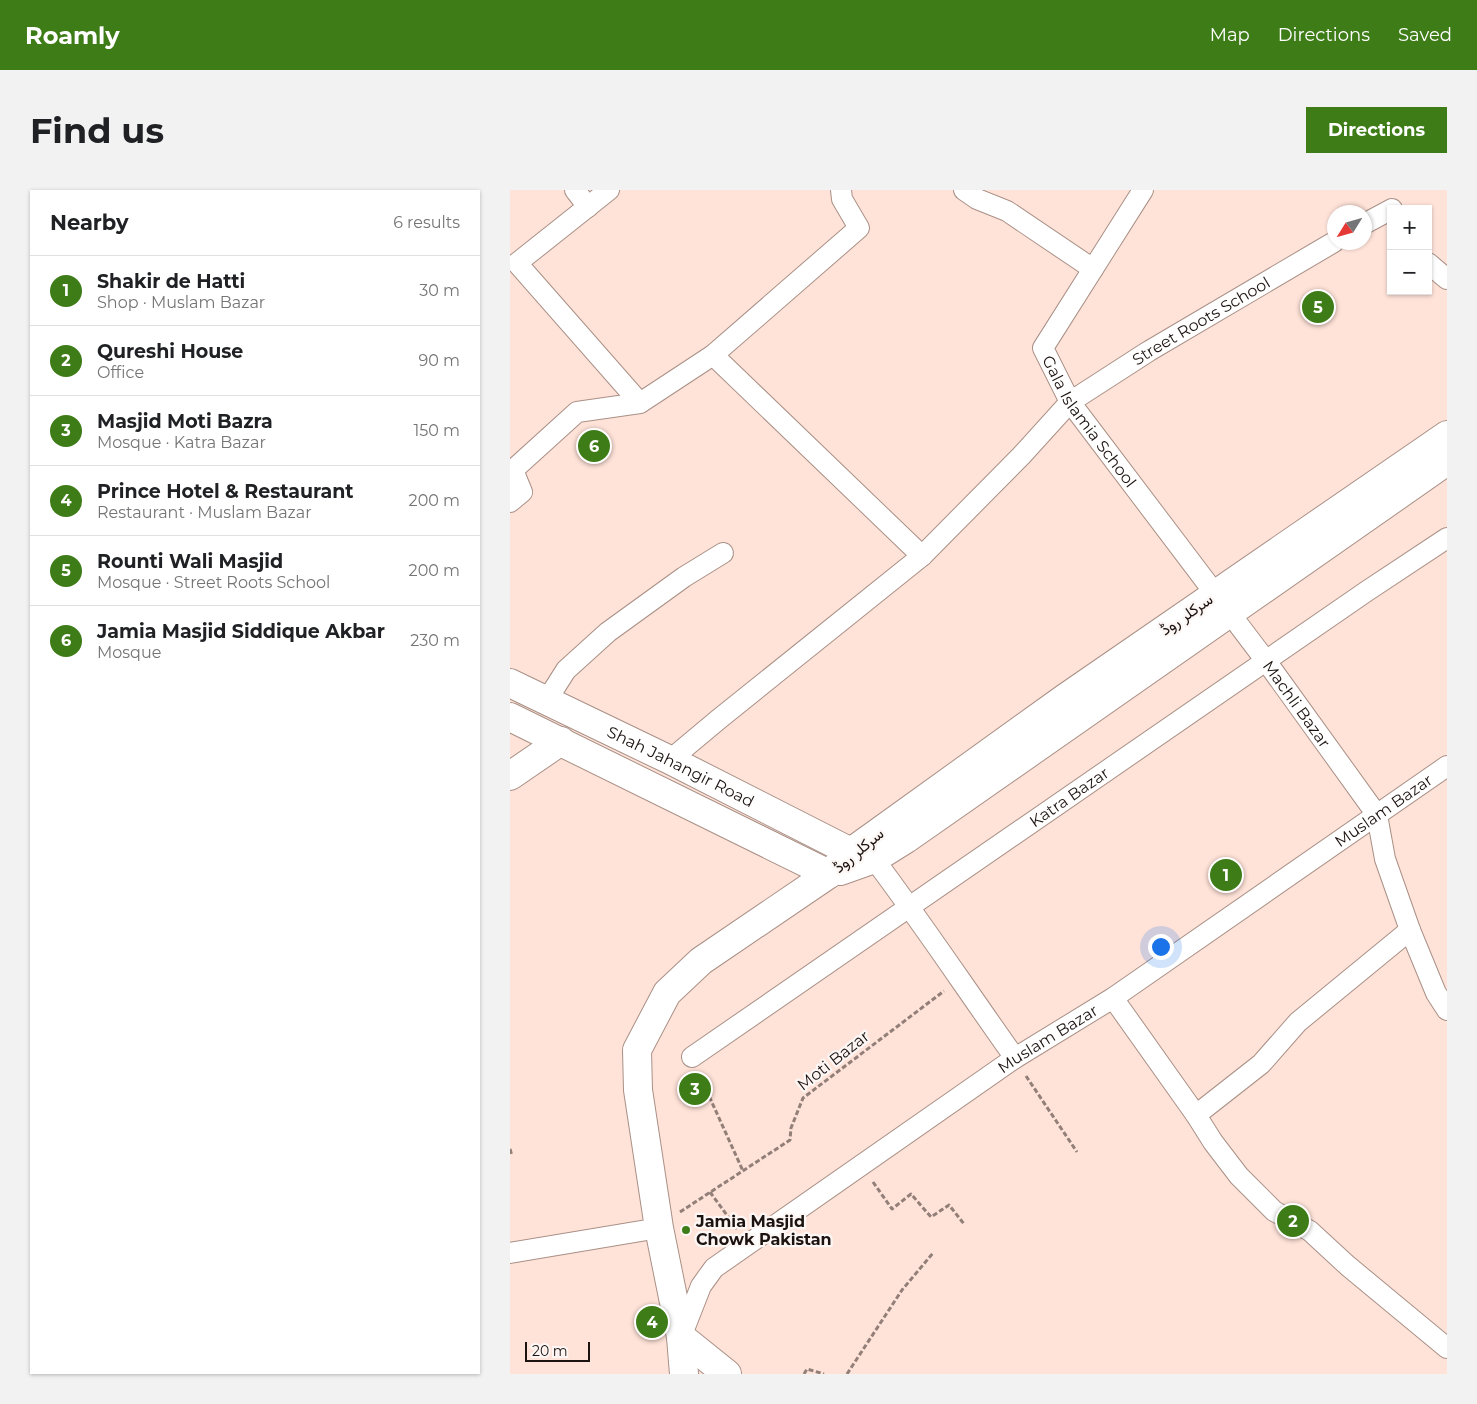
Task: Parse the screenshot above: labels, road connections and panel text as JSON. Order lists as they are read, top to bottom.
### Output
{
  "streets": {
    "street": [
      "Street Roots School",
      "Gala Islamia School",
      "سرکلر روڈ",
      "Machli Bazar",
      "Shah Jahangir Road",
      "Katra Bazar",
      "Muslam Bazar"
    ],
    "path": ["Moti Bazar"]
  },
  "crossings": [
    ["Street Roots School", "Gala Islamia School"],
    ["Street Roots School", "Shah Jahangir Road"],
    ["Gala Islamia School", "سرکلر روڈ"],
    ["Gala Islamia School", "Machli Bazar"],
    ["سرکلر روڈ", "Machli Bazar"],
    ["سرکلر روڈ", "Shah Jahangir Road"],
    ["سرکلر روڈ", "Muslam Bazar"],
    ["سرکلر روڈ", "Moti Bazar"],
    ["Machli Bazar", "Katra Bazar"],
    ["Machli Bazar", "Muslam Bazar"]
  ],
  "places": ["Jamia Masjid Chowk Pakistan"],
  "scale_bar": "20 m",
  "north": "bottom left",
  "page": {
    "header": "Roamly",
    "nav": ["Map", "Directions", "Saved"],
    "buttons": "Directions",
    "title": "Find us",
    "heading": ["Nearby", "6 results"],
    "map_buttons": ["+", "−"],
    "list": [
      {
        "mark": "1",
        "name": "Shakir de Hatti",
        "note": "Shop · Muslam Bazar",
        "value": "30 m"
      },
      {
        "mark": "2",
        "name": "Qureshi House",
        "note": "Office",
        "value": "90 m"
      },
      {
        "mark": "3",
        "name": "Masjid Moti Bazra",
        "note": "Mosque · Katra Bazar",
        "value": "150 m"
      },
      {
        "mark": "4",
        "name": "Prince Hotel & Restaurant",
        "note": "Restaurant · Muslam Bazar",
        "value": "200 m"
      },
      {
        "mark": "5",
        "name": "Rounti Wali Masjid",
        "note": "Mosque · Street Roots School",
        "value": "200 m"
      },
      {
        "mark": "6",
        "name": "Jamia Masjid Siddique Akbar",
        "note": "Mosque",
        "value": "230 m"
      }
    ],
    "pins": [
      "5",
      "6",
      "1",
      "3",
      "2",
      "4"
    ],
    "scale": "20 m"
  }
}
